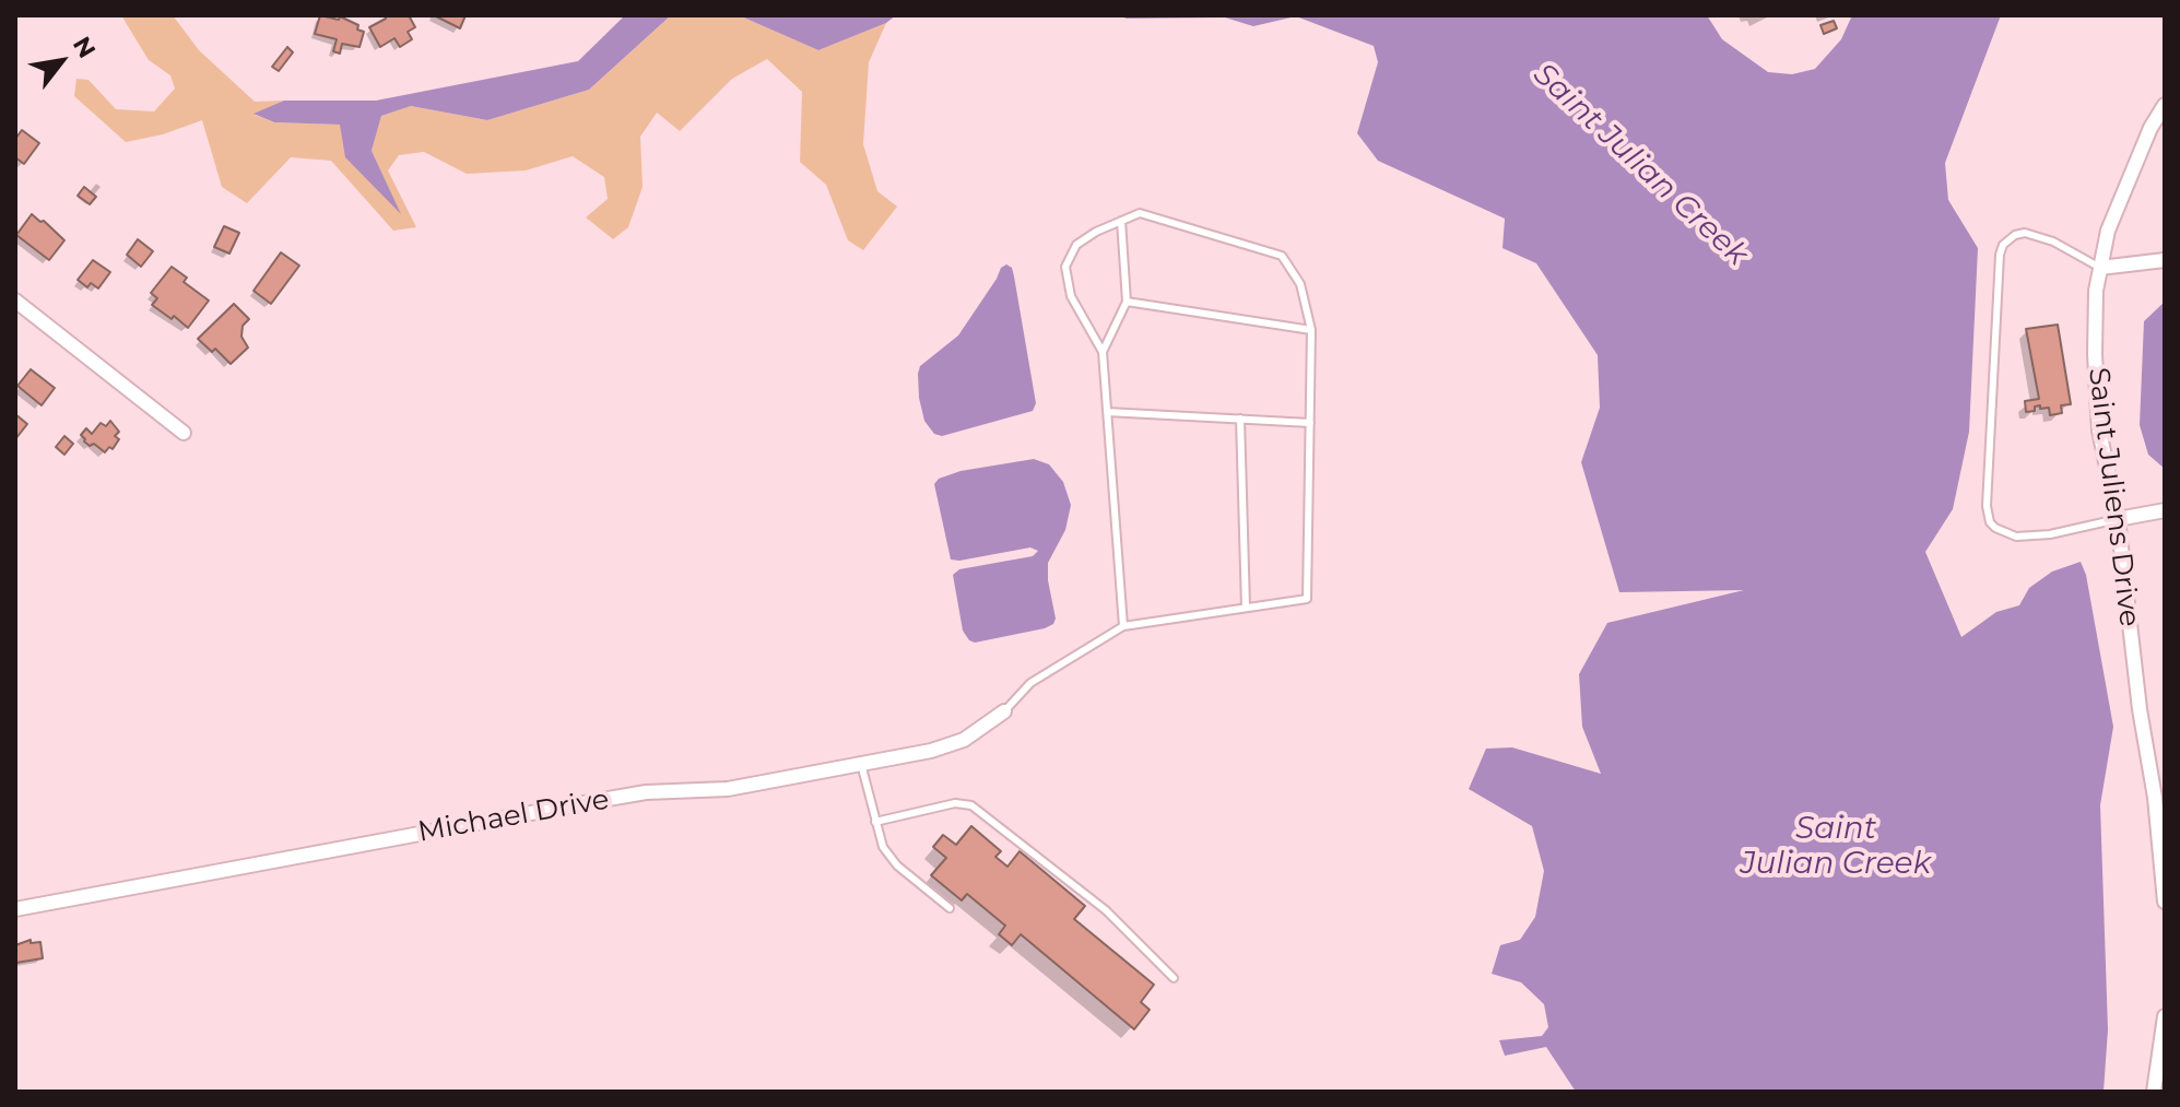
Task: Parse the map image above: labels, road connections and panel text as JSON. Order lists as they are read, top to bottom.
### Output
{
  "streets": {
    "street": ["Saint Juliens Drive", "Michael Drive"]
  },
  "water": ["Saint Julian Creek"],
  "north": "top right"
}
